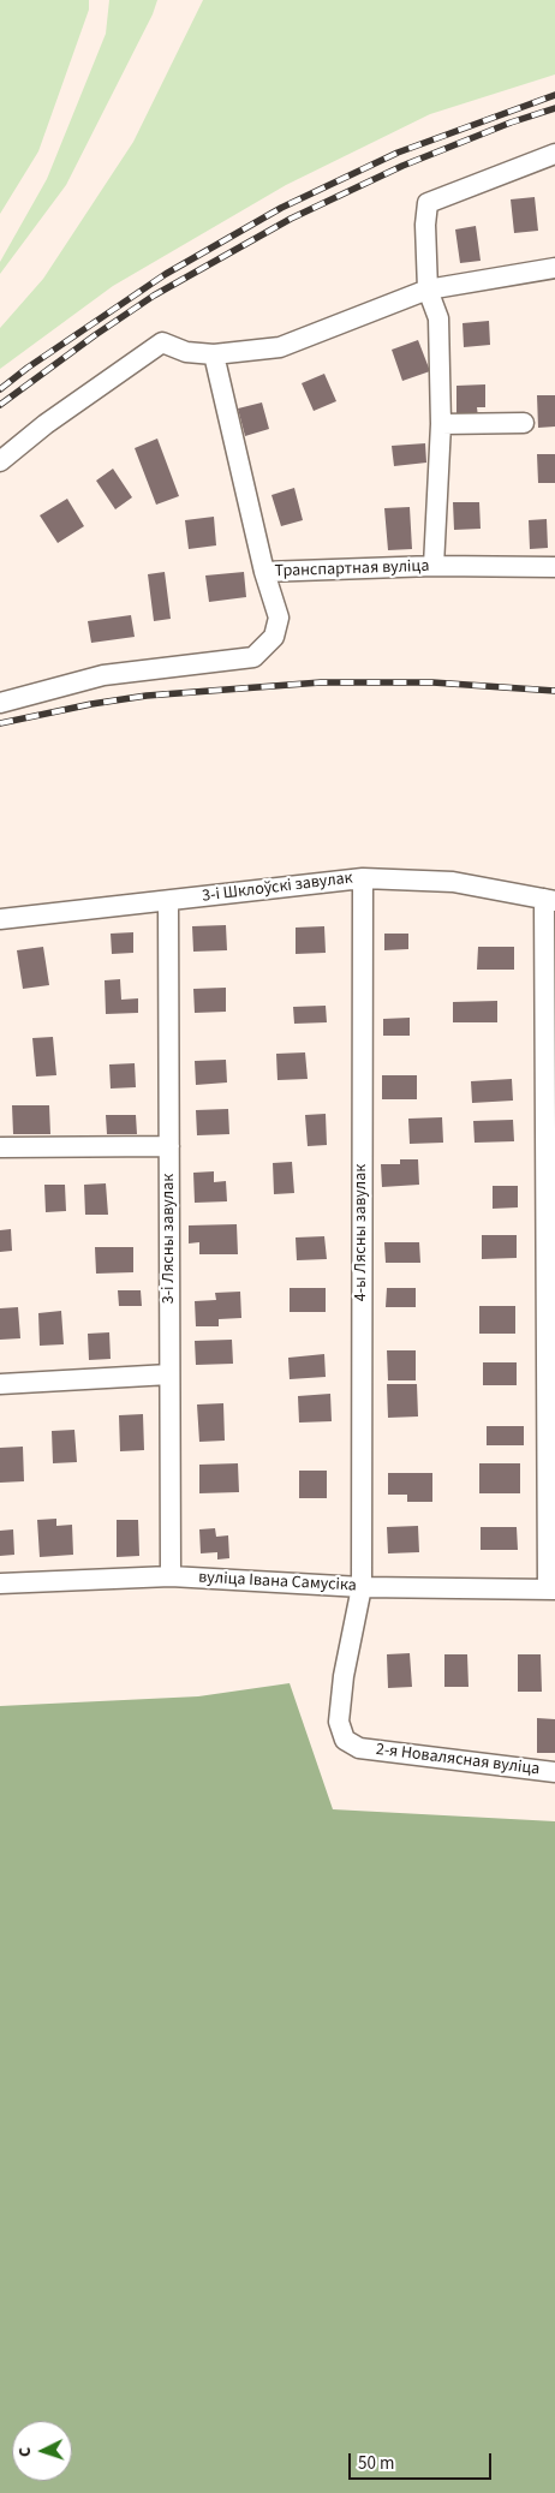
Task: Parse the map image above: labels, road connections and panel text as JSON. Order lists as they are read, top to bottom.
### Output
{
  "streets": {
    "street": [
      "Транспартная вуліца",
      "3-і Шклоўскі завулак",
      "4-ы Лясны завулак",
      "3-і Лясны завулак",
      "вуліца Івана Самусіка",
      "2-я Новалясная вуліца"
    ]
  },
  "crossings": [
    ["3-і Шклоўскі завулак", "4-ы Лясны завулак"],
    ["3-і Шклоўскі завулак", "3-і Лясны завулак"],
    ["4-ы Лясны завулак", "вуліца Івана Самусіка"],
    ["4-ы Лясны завулак", "2-я Новалясная вуліца"],
    ["3-і Лясны завулак", "вуліца Івана Самусіка"]
  ],
  "scale_bar": "50 m",
  "north": "left"
}
